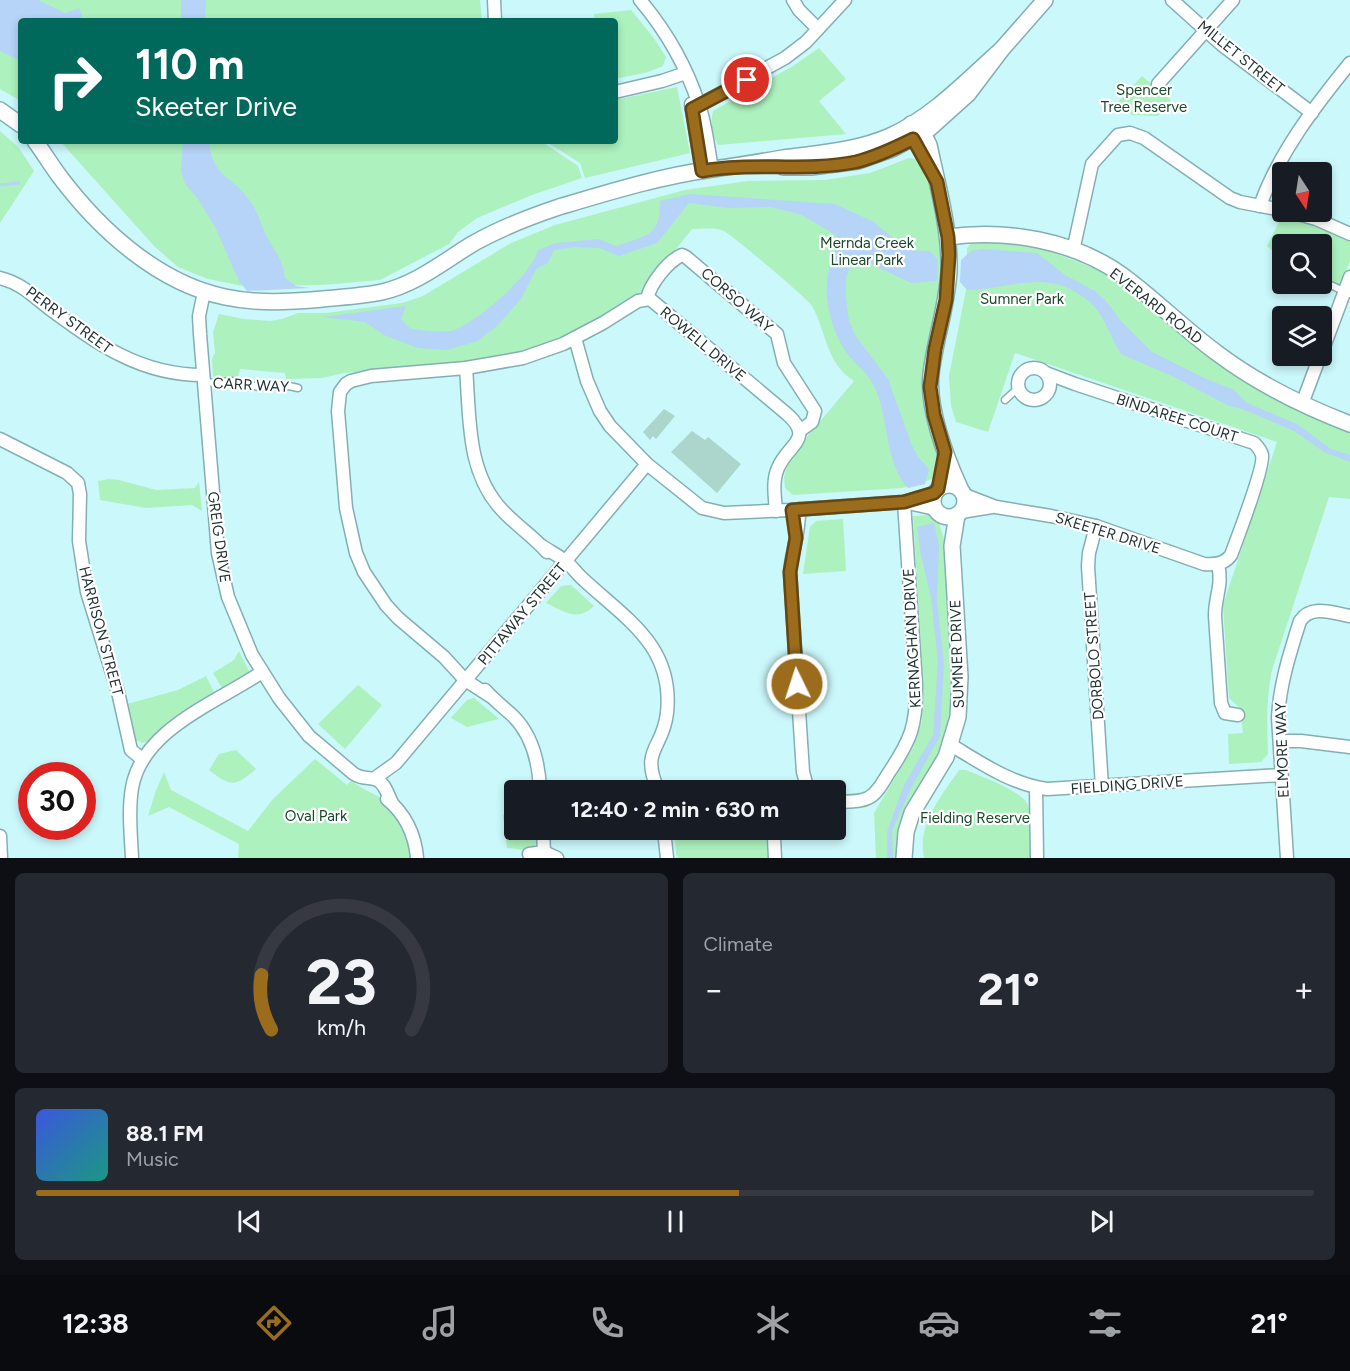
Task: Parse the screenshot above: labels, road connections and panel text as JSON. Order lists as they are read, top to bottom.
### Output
{
  "streets": {
    "street": [
      "MILLET STREET",
      "CORSO WAY",
      "EVERARD ROAD",
      "PERRY STREET",
      "ROWELL DRIVE",
      "BINDAREE COURT",
      "SKEETER DRIVE",
      "GREIG DRIVE",
      "PITTAWAY STREET",
      "HARRISON STREET",
      "KERNAGHAN DRIVE",
      "SUMNER DRIVE",
      "DORBOLO STREET",
      "ELMORE WAY",
      "FIELDING DRIVE"
    ],
    "lane": ["CARR WAY"]
  },
  "crossings": [
    ["CORSO WAY", "ROWELL DRIVE"],
    ["PERRY STREET", "CARR WAY"],
    ["PERRY STREET", "GREIG DRIVE"],
    ["ROWELL DRIVE", "PITTAWAY STREET"],
    ["CARR WAY", "GREIG DRIVE"],
    ["BINDAREE COURT", "SKEETER DRIVE"],
    ["SKEETER DRIVE", "SUMNER DRIVE"],
    ["SKEETER DRIVE", "DORBOLO STREET"],
    ["GREIG DRIVE", "PITTAWAY STREET"],
    ["SUMNER DRIVE", "FIELDING DRIVE"],
    ["DORBOLO STREET", "FIELDING DRIVE"],
    ["ELMORE WAY", "FIELDING DRIVE"]
  ],
  "parks": [
    "Spencer Tree Reserve",
    "Mernda Creek Linear Park",
    "Sumner Park",
    "Oval Park",
    "Fielding Reserve"
  ],
  "north": "bottom",
  "page": {
    "turn": ["110 m", "Skeeter Drive"],
    "limit": "30",
    "trip": "12:40 · 2 min · 630 m",
    "tile": "Climate",
    "heat": ["−", "21°", "+"],
    "song": ["88.1 FM", "Music"],
    "tabs": ["12:38", "21°"],
    "gauge": ["23", "km/h"]
  }
}
